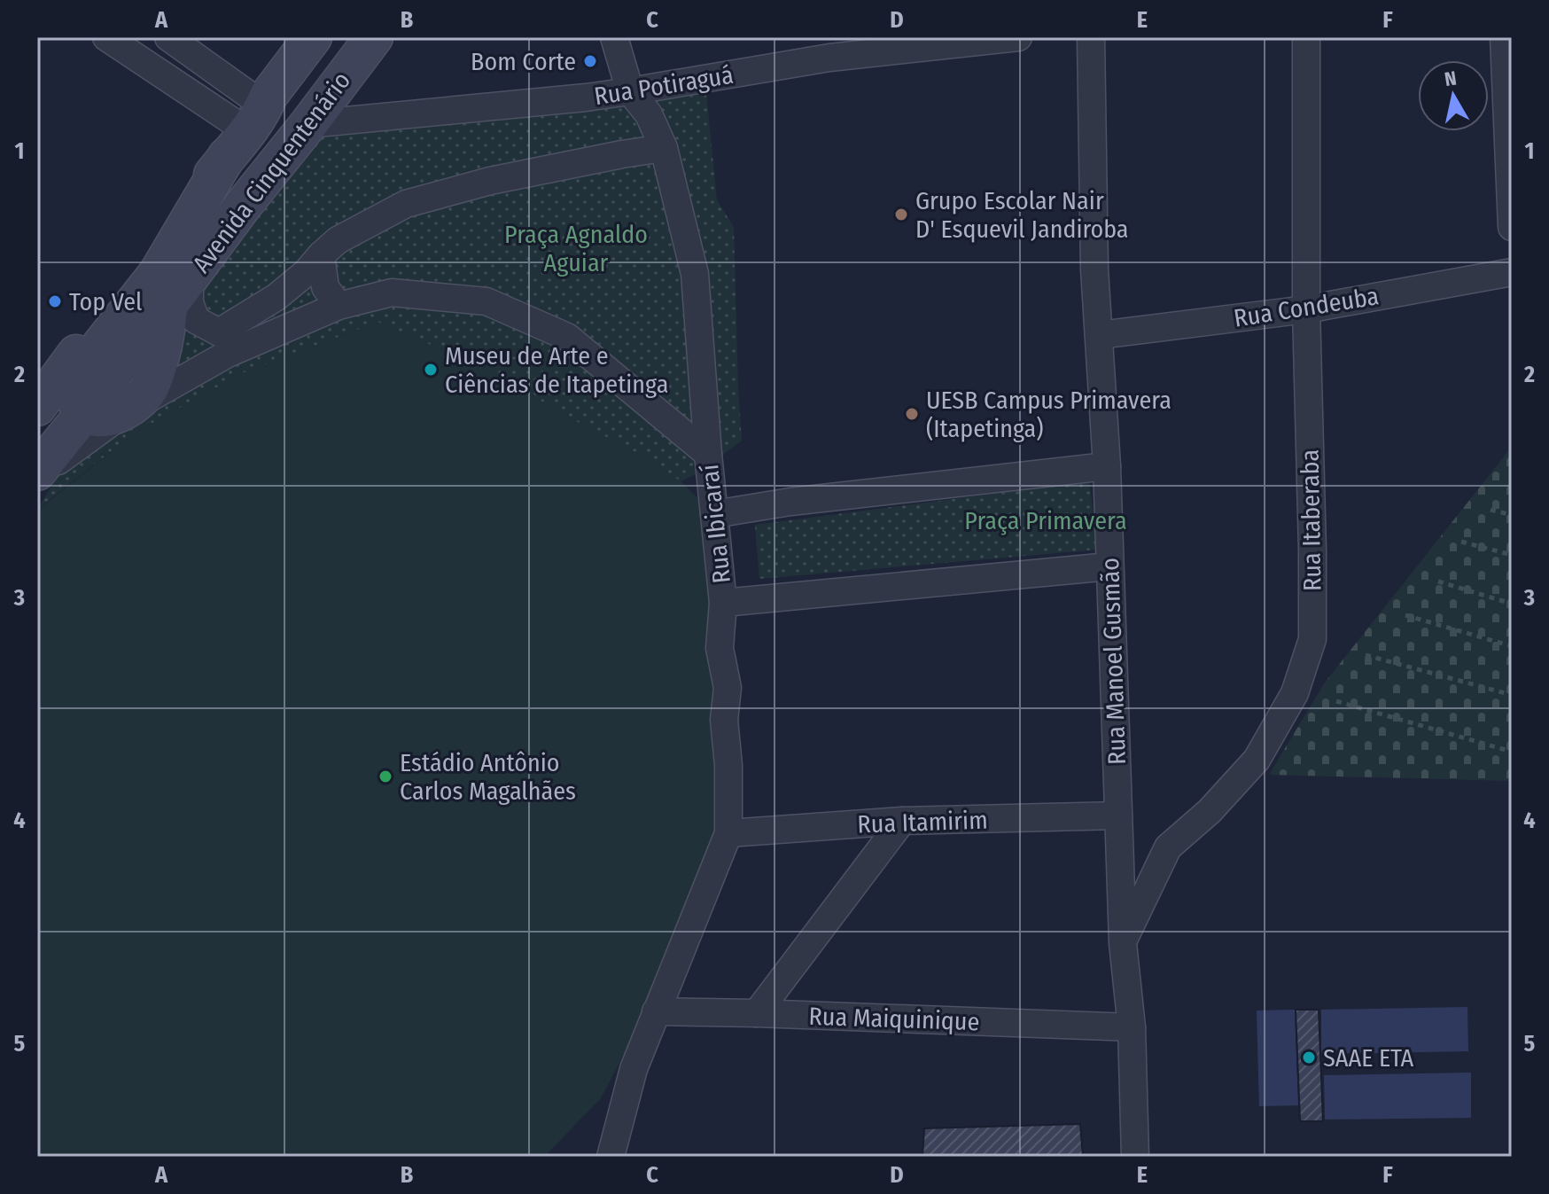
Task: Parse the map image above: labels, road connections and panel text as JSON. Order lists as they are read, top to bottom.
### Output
{
  "streets": {
    "main road": ["Avenida Cinquentenário"],
    "street": [
      "Rua Potiraguá",
      "Rua Condeuba",
      "Rua Itaberaba",
      "Rua Ibicaraí",
      "Rua Manoel Gusmão",
      "Rua Itamirim",
      "Rua Maiquinique"
    ]
  },
  "crossings": [
    ["Rua Potiraguá", "Avenida Cinquentenário"],
    ["Rua Potiraguá", "Rua Ibicaraí"],
    ["Rua Condeuba", "Rua Itaberaba"],
    ["Rua Condeuba", "Rua Manoel Gusmão"],
    ["Rua Itaberaba", "Rua Manoel Gusmão"],
    ["Rua Ibicaraí", "Rua Itamirim"],
    ["Rua Ibicaraí", "Rua Maiquinique"],
    ["Rua Manoel Gusmão", "Rua Itamirim"],
    ["Rua Manoel Gusmão", "Rua Maiquinique"]
  ],
  "parks": ["Praça Agnaldo Aguiar", "Praça Primavera"],
  "places": [
    "Bom Corte",
    "Grupo Escolar Nair D' Esquevil Jandiroba",
    "Top Vel",
    "Museu de Arte e Ciências de Itapetinga",
    "UESB Campus Primavera (Itapetinga)",
    "Estádio Antônio Carlos Magalhães",
    "SAAE ETA"
  ],
  "north": "top",
  "grid": {
    "columns": [
      "A",
      "B",
      "C",
      "D",
      "E",
      "F"
    ],
    "rows": [
      "1",
      "2",
      "3",
      "4",
      "5"
    ]
  }
}
